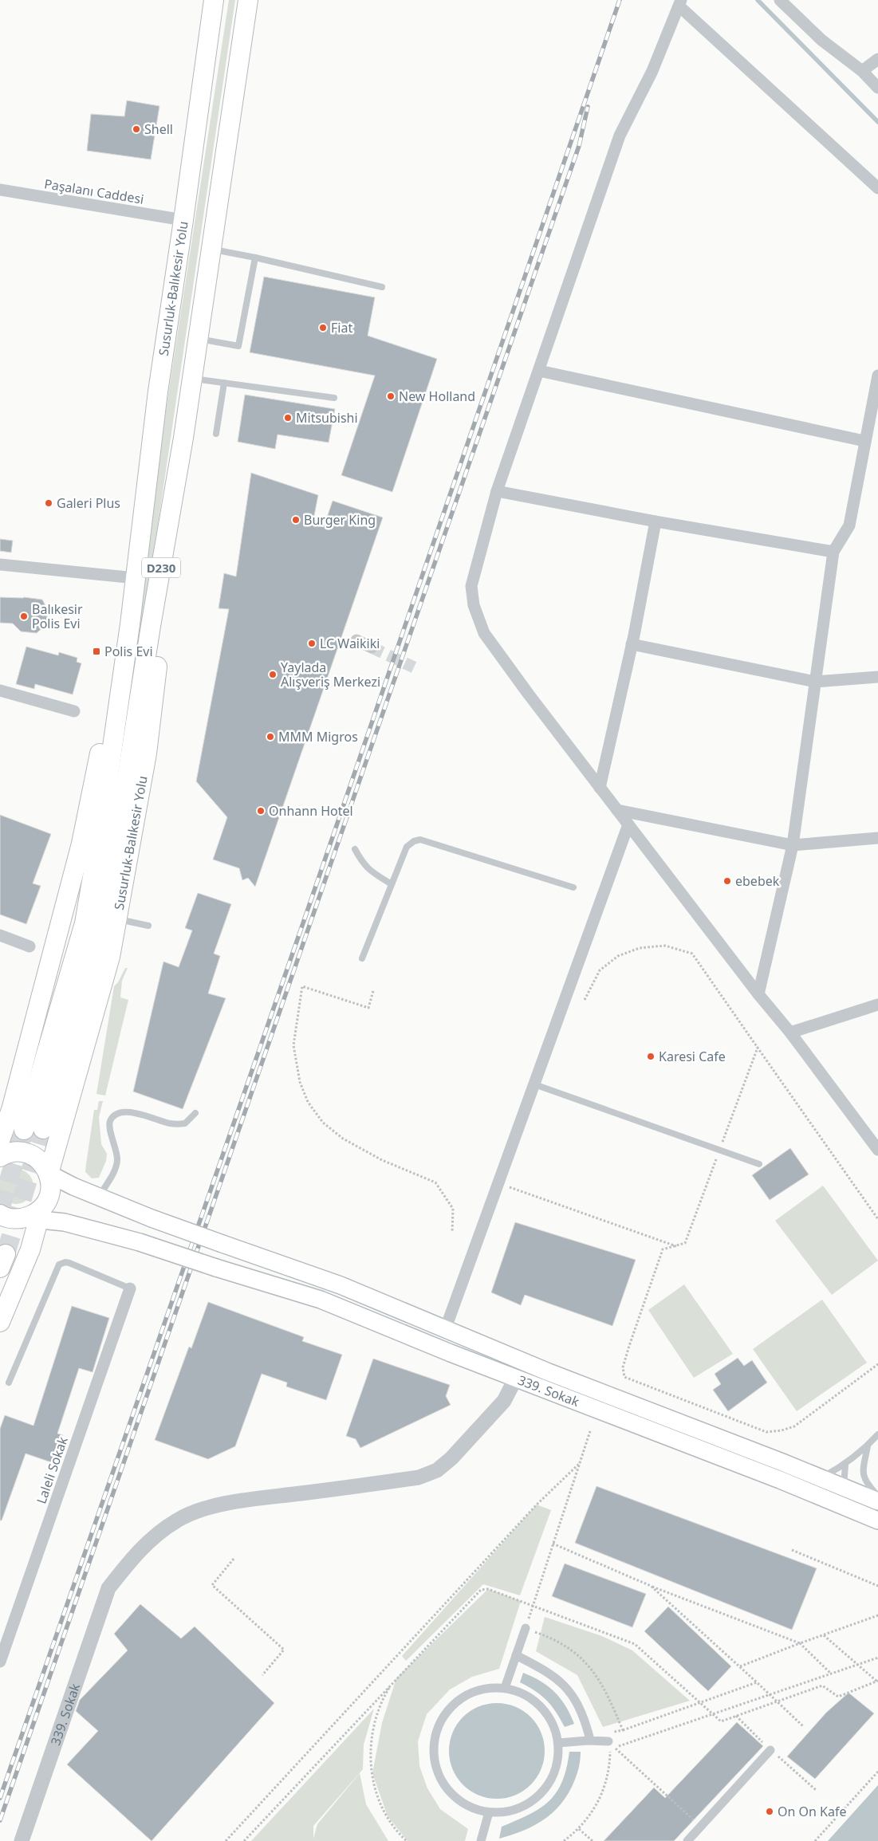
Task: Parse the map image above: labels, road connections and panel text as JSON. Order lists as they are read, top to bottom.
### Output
{
  "streets": {
    "highway": ["Susurluk-Balıkesir Yolu", "D230"],
    "main road": ["339. Sokak"],
    "street": ["Paşalanı Caddesi", "Laleli Sokak"]
  },
  "crossings": [
    ["Paşalanı Caddesi", "Susurluk-Balıkesir Yolu"],
    ["Susurluk-Balıkesir Yolu", "339. Sokak"]
  ],
  "places": {
    "other": [
      "Shell",
      "Fiat",
      "New Holland",
      "Mitsubishi",
      "Galeri Plus",
      "Burger King",
      "Balıkesir Polis Evi",
      "LC Waikiki",
      "Yaylada Alışveriş Merkezi",
      "MMM Migros",
      "Onhann Hotel",
      "ebebek",
      "Karesi Cafe",
      "On On Kafe"
    ],
    "transit": ["Polis Evi"]
  }
}
